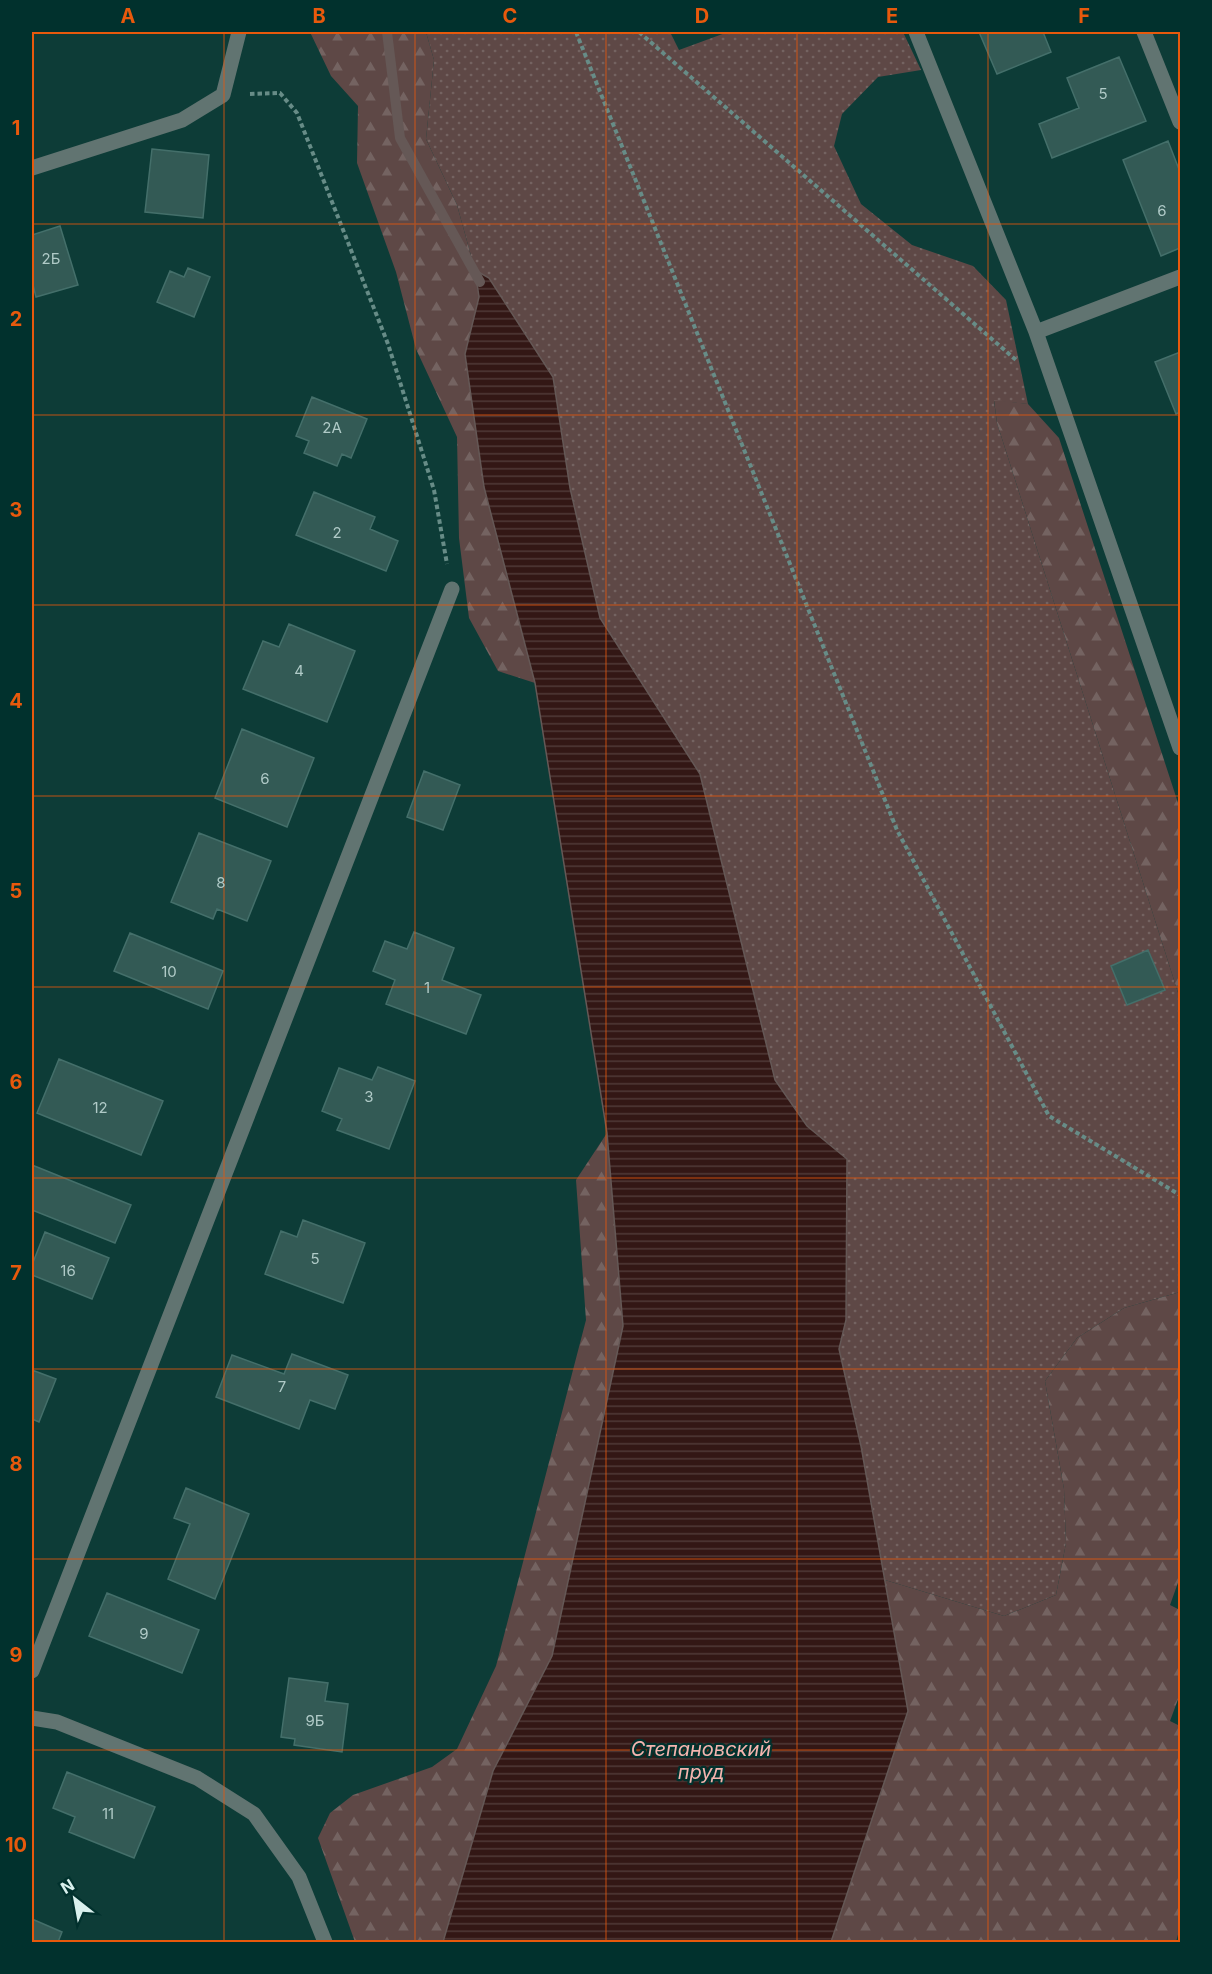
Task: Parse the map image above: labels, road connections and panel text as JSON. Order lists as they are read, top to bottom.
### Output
{
  "water": ["Степановский пруд"],
  "house_numbers": [
    "5",
    "6",
    "2Б",
    "2А",
    "2",
    "4",
    "6",
    "8",
    "10",
    "1",
    "3",
    "12",
    "5",
    "16",
    "7",
    "9",
    "9Б",
    "11"
  ],
  "north": "top left",
  "grid": {
    "columns": [
      "A",
      "B",
      "C",
      "D",
      "E",
      "F"
    ],
    "rows": [
      "1",
      "2",
      "3",
      "4",
      "5",
      "6",
      "7",
      "8",
      "9",
      "10"
    ]
  }
}
